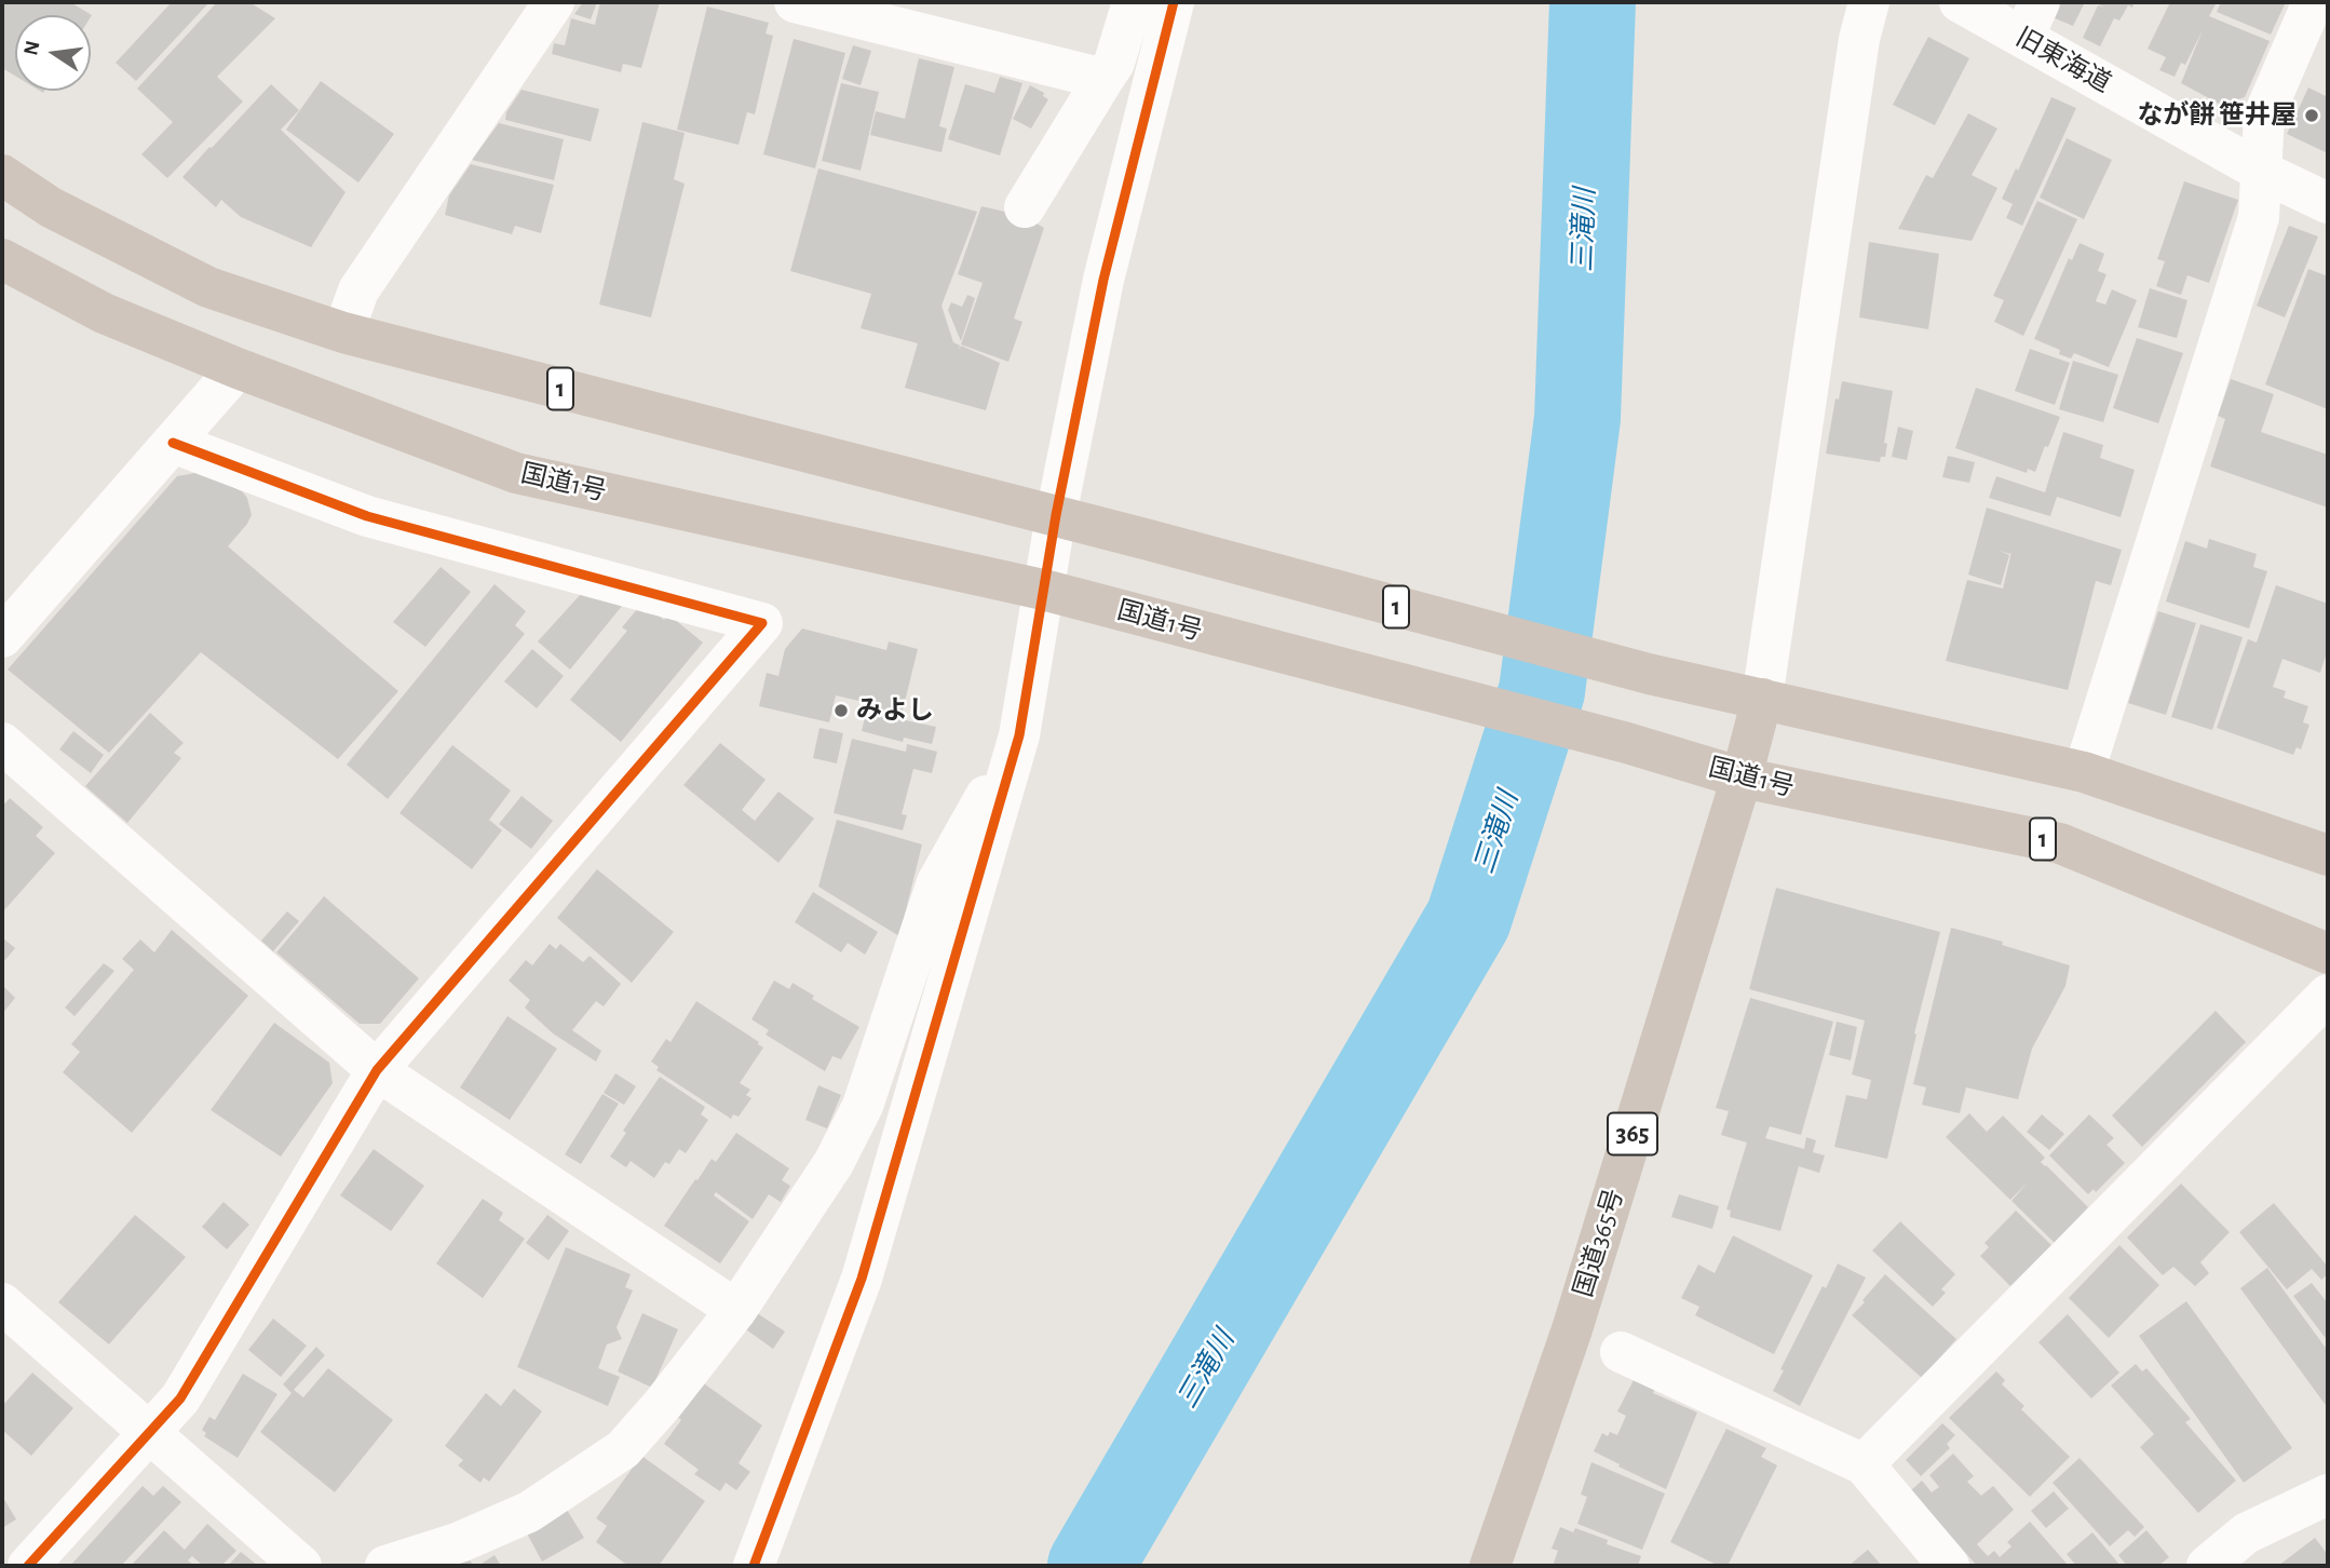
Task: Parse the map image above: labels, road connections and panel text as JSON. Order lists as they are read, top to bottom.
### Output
{
  "streets": {
    "highway": [
      "1",
      "国道1号",
      "365",
      "国道365号"
    ],
    "street": ["旧東海道"]
  },
  "crossings": [
    ["1", "国道365号"],
    ["国道1号", "国道365号"]
  ],
  "water": ["三滝川"],
  "places": ["なが餅 笹井屋", "みよし"],
  "north": "left"
}
